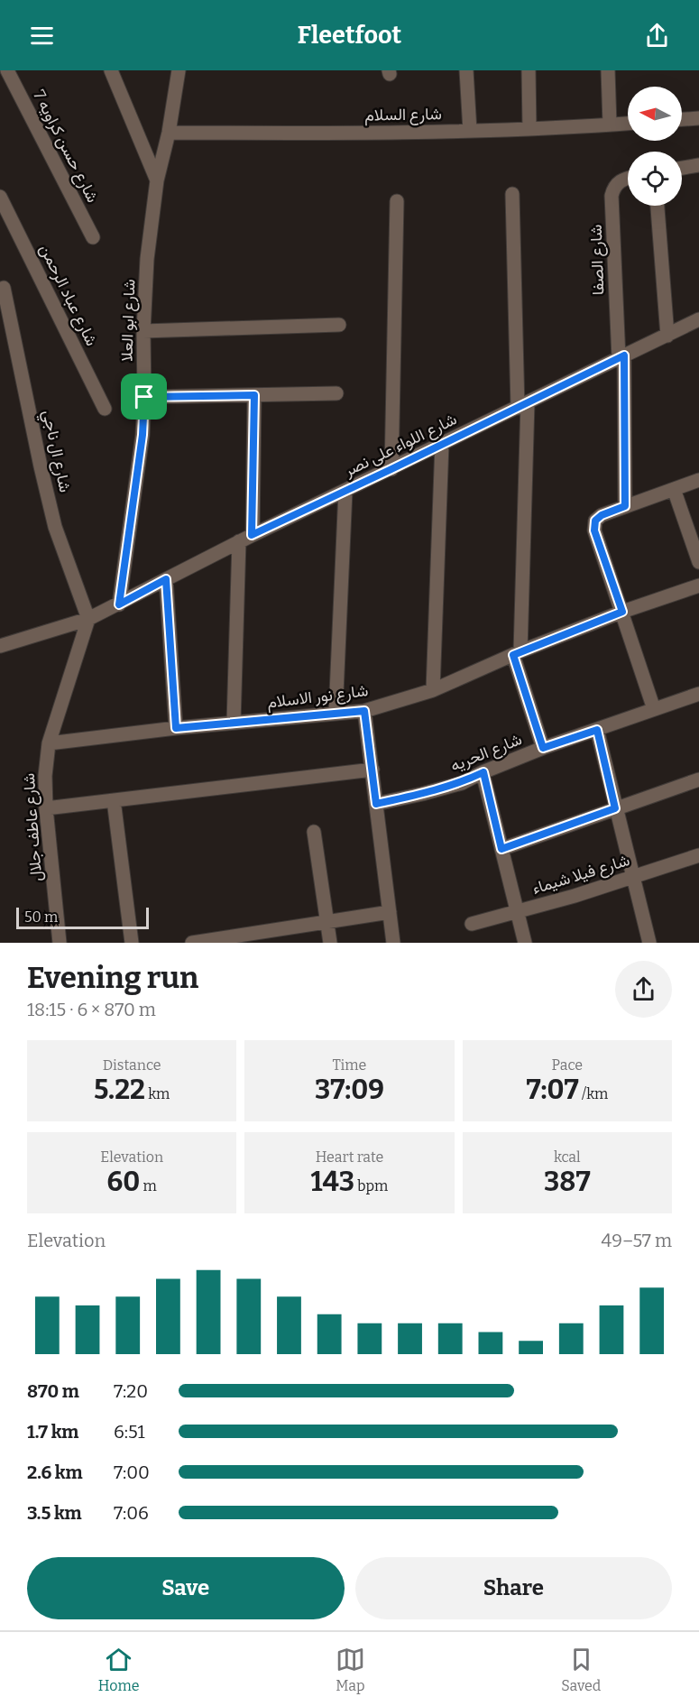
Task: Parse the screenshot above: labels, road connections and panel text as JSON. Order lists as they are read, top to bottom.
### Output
{
  "streets": {
    "street": [
      "شارع السلام",
      "شارع حسن كراويه 7",
      "شارع الصفا",
      "شارع عباد الرحمن",
      "شارع ابو العلا",
      "شارع اللواء على نصر",
      "شارع ال ناجي",
      "شارع نور الاسلام",
      "شارع الحريه",
      "شارع عاطف جلال",
      "شارع فيلا شيماء"
    ]
  },
  "crossings": [
    ["شارع السلام", "شارع ابو العلا"],
    ["شارع الصفا", "شارع اللواء على نصر"],
    ["شارع ابو العلا", "شارع اللواء على نصر"],
    ["شارع اللواء على نصر", "شارع ال ناجي"],
    ["شارع اللواء على نصر", "شارع عاطف جلال"],
    ["شارع ال ناجي", "شارع عاطف جلال"],
    ["شارع نور الاسلام", "شارع عاطف جلال"]
  ],
  "scale_bar": "50 m",
  "north": "left",
  "page": {
    "header": "Fleetfoot",
    "scale": "50 m",
    "heading": ["Evening run", "18:15 · 6 × 870 m"],
    "stats": [
      ["Distance", "5.22 km"],
      ["Time", "37:09"],
      ["Pace", "7:07 /km"],
      ["Elevation", "60 m"],
      ["Heart rate", "143 bpm"],
      ["kcal", "387"]
    ],
    "chart": ["Elevation", "49–57 m"],
    "list": [
      {
        "name": "870 m",
        "note": "7:20"
      },
      {
        "name": "1.7 km",
        "note": "6:51"
      },
      {
        "name": "2.6 km",
        "note": "7:00"
      },
      {
        "name": "3.5 km",
        "note": "7:06"
      }
    ],
    "buttons": ["Save", "Share"],
    "tabs": ["Home", "Map", "Saved"]
  }
}
